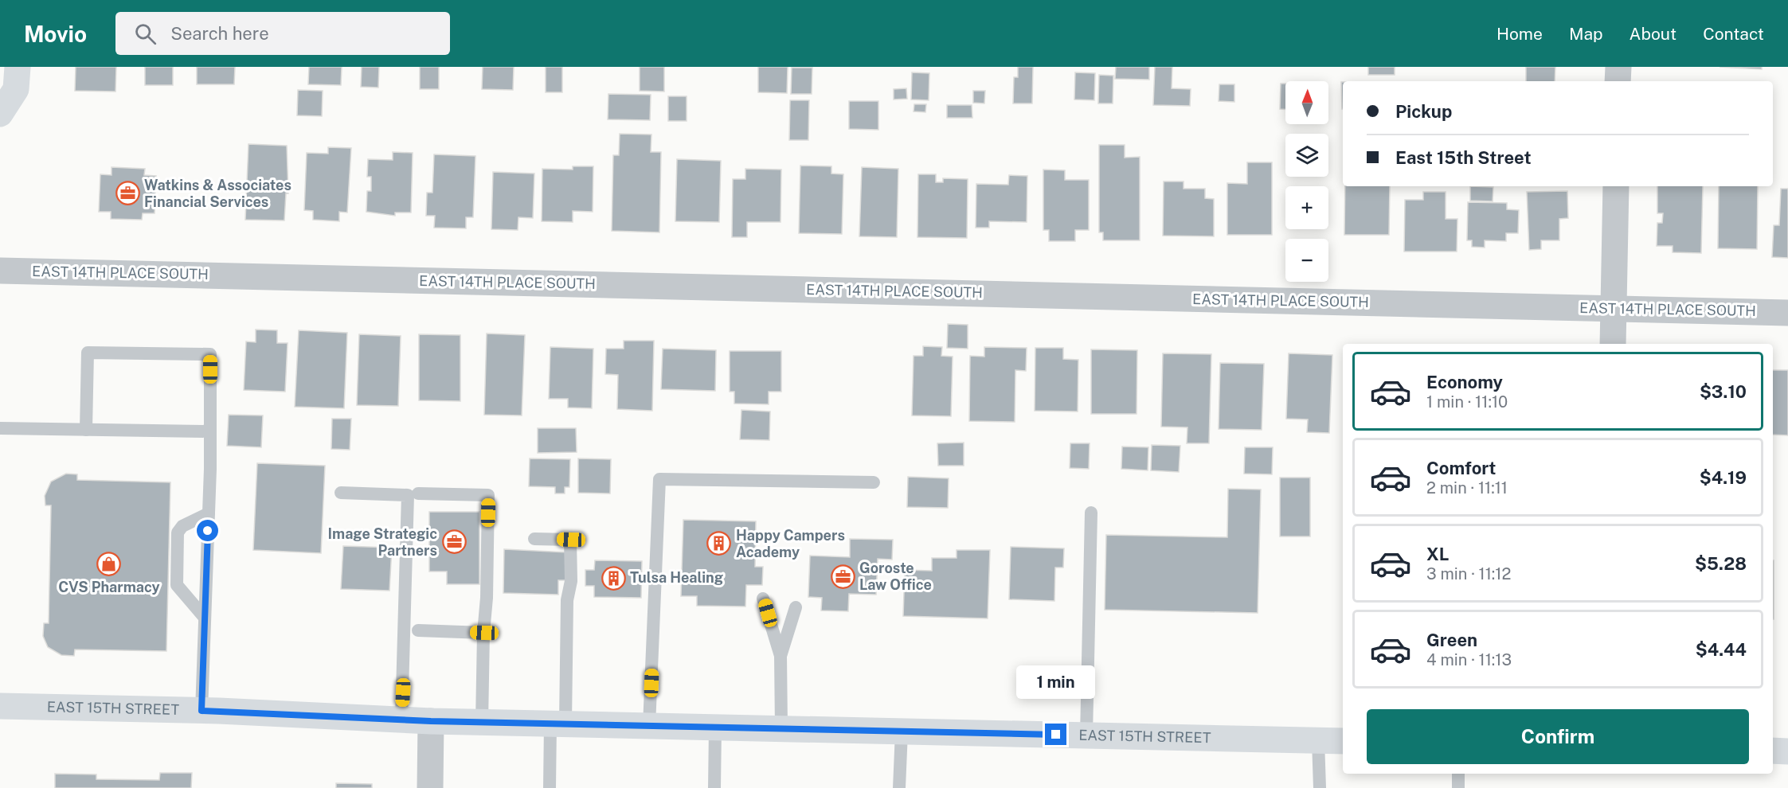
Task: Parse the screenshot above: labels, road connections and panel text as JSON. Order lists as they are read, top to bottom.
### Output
{
  "streets": {
    "main road": ["EAST 15TH STREET"],
    "street": ["EAST 14TH PLACE SOUTH"]
  },
  "places": {
    "office": ["Watkins & Associates Financial Services", "Image Strategic Partners", "Goroste Law Office"],
    "building": ["Happy Campers Academy", "Tulsa Healing"],
    "shop": ["CVS Pharmacy"]
  },
  "north": "top",
  "page": {
    "header": "Movio",
    "search": "Search here",
    "nav": [
      "Home",
      "Map",
      "About",
      "Contact"
    ],
    "map_buttons": ["+", "−"],
    "banner": ["Pickup", "East 15th Street"],
    "list": [
      {
        "name": "Economy",
        "note": "1 min · 11:10",
        "value": "$3.10"
      },
      {
        "name": "Comfort",
        "note": "2 min · 11:11",
        "value": "$4.19"
      },
      {
        "name": "XL",
        "note": "3 min · 11:12",
        "value": "$5.28"
      },
      {
        "name": "Green",
        "note": "4 min · 11:13",
        "value": "$4.44"
      }
    ],
    "bubble": "1 min",
    "buttons": "Confirm"
  }
}
